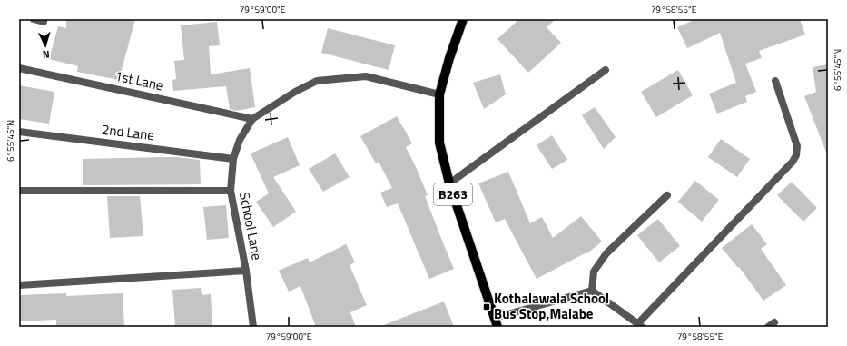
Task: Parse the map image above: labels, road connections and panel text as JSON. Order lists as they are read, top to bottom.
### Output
{
  "streets": {
    "main road": ["B263"],
    "street": ["1st Lane", "2nd Lane", "School Lane"]
  },
  "crossings": [
    ["1st Lane", "School Lane"],
    ["2nd Lane", "School Lane"],
    ["B263", "School Lane"]
  ],
  "places": {
    "transit": ["Kothalawala School Bus Stop,Malabe"]
  },
  "north": "bottom",
  "coordinates": ["79°59'00\"E", "79°58'55\"E", "6°55'45\"N"]
}
